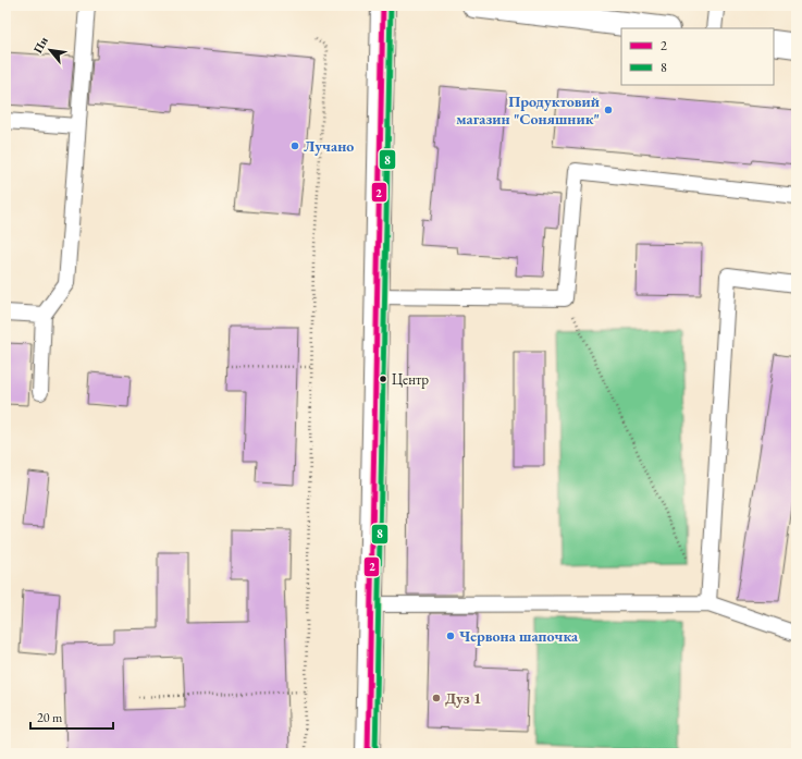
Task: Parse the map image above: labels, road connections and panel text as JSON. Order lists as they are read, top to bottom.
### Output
{
  "places": [
    "Продуктовий магазин \"Соняшник\"",
    "Лучано",
    "Центр",
    "Червона шапочка",
    "Дуз 1"
  ],
  "lines": ["transit line 2", "transit line 8"],
  "legend": ["2", "8"],
  "scale_bar": "20 m",
  "north": "top left"
}
